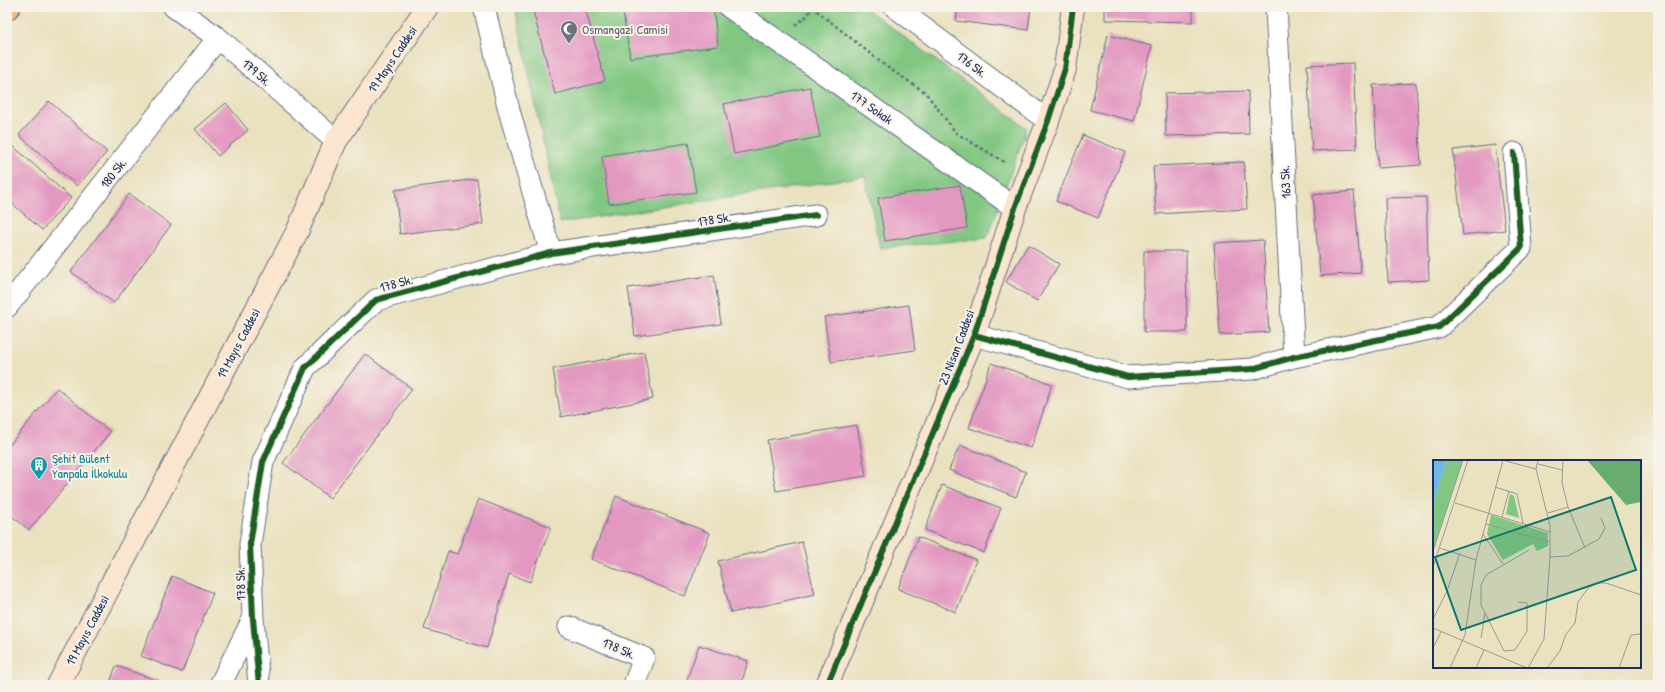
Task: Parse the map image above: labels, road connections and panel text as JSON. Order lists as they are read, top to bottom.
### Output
{
  "streets": {
    "street": [
      "19 Mayıs Caddesi",
      "176 Sk.",
      "179 Sk.",
      "177 Sokak",
      "180 Sk.",
      "163 Sk.",
      "178 Sk.",
      "23 Nisan Caddesi"
    ]
  },
  "crossings": [
    ["19 Mayıs Caddesi", "179 Sk."],
    ["176 Sk.", "23 Nisan Caddesi"],
    ["179 Sk.", "180 Sk."],
    ["177 Sokak", "23 Nisan Caddesi"]
  ],
  "places": {
    "mosque": ["Osmangazi Camisi"],
    "building": ["Şehit Bülent Yanpala İlkokulu"]
  }
}
